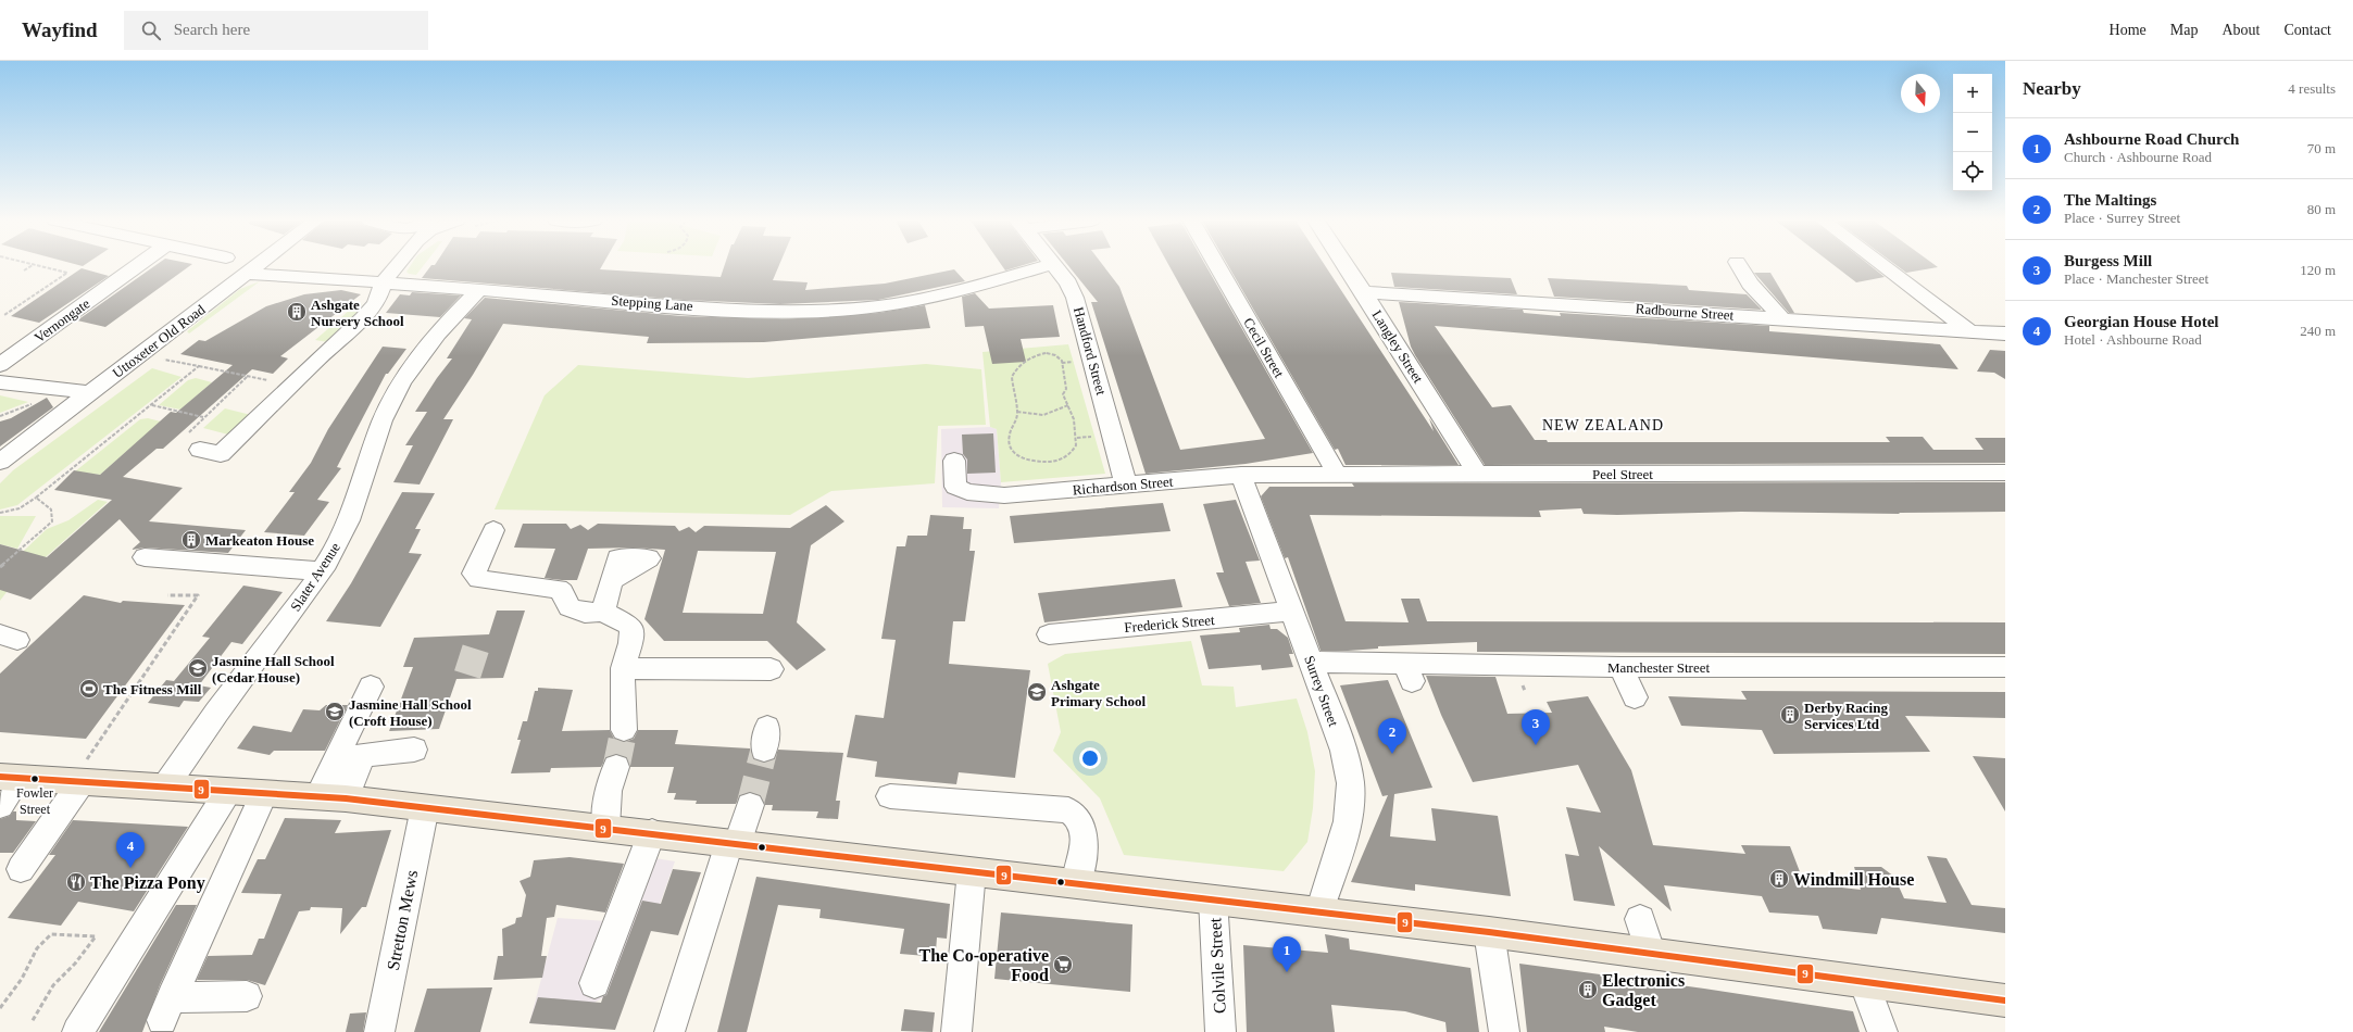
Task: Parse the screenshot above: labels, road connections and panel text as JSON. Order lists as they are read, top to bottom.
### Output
{
  "streets": {
    "street": [
      "Stepping Lane",
      "Radbourne Street",
      "Vernongate",
      "Uttoxeter Old Road",
      "Langley Street",
      "Cecil Street",
      "Handford Street",
      "Peel Street",
      "Richardson Street",
      "Slater Avenue",
      "Frederick Street",
      "Manchester Street",
      "Surrey Street",
      "Stretton Mews",
      "Colvile Street"
    ]
  },
  "crossings": [
    ["Stepping Lane", "Uttoxeter Old Road"],
    ["Stepping Lane", "Slater Avenue"],
    ["Radbourne Street", "Langley Street"],
    ["Langley Street", "Peel Street"],
    ["Cecil Street", "Peel Street"],
    ["Handford Street", "Richardson Street"],
    ["Peel Street", "Richardson Street"],
    ["Peel Street", "Surrey Street"],
    ["Richardson Street", "Surrey Street"],
    ["Frederick Street", "Surrey Street"],
    ["Manchester Street", "Surrey Street"]
  ],
  "districts": ["NEW ZEALAND"],
  "places": {
    "building": [
      "Ashgate Nursery School",
      "Markeaton House",
      "Derby Racing Services Ltd",
      "Windmill House",
      "Electronics Gadget"
    ],
    "school or university": ["Jasmine Hall School (Cedar House)", "Ashgate Primary School", "Jasmine Hall School (Croft House)"],
    "sports": ["The Fitness Mill"],
    "other": ["Fowler Street"],
    "restaurant": ["The Pizza Pony"],
    "supermarket": ["The Co-operative Food"]
  },
  "lines": ["transit line 9"],
  "north": "bottom",
  "page": {
    "header": "Wayfind",
    "search": "Search here",
    "nav": [
      "Home",
      "Map",
      "About",
      "Contact"
    ],
    "heading": ["Nearby", "4 results"],
    "map_buttons": ["+", "−"],
    "list": [
      {
        "mark": "1",
        "name": "Ashbourne Road Church",
        "note": "Church · Ashbourne Road",
        "value": "70 m"
      },
      {
        "mark": "2",
        "name": "The Maltings",
        "note": "Place · Surrey Street",
        "value": "80 m"
      },
      {
        "mark": "3",
        "name": "Burgess Mill",
        "note": "Place · Manchester Street",
        "value": "120 m"
      },
      {
        "mark": "4",
        "name": "Georgian House Hotel",
        "note": "Hotel · Ashbourne Road",
        "value": "240 m"
      }
    ],
    "pins": [
      "3",
      "2",
      "4",
      "1"
    ]
  }
}
